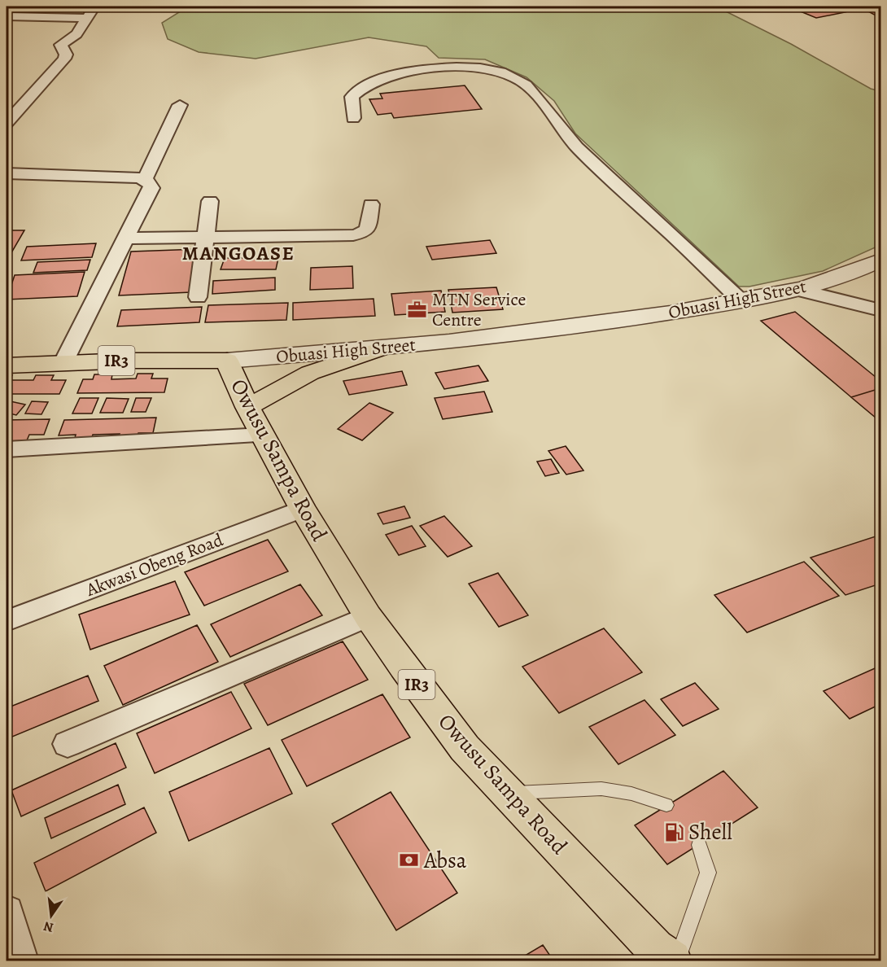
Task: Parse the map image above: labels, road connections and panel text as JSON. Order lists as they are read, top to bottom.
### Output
{
  "streets": {
    "main road": ["Obuasi High Street", "IR3", "Owusu Sampa Road"],
    "street": ["Akwasi Obeng Road"]
  },
  "crossings": [
    ["Obuasi High Street", "Owusu Sampa Road"],
    ["Owusu Sampa Road", "Akwasi Obeng Road"]
  ],
  "districts": ["MANGOASE"],
  "places": {
    "office": ["MTN Service Centre"],
    "fuel station": ["Shell"],
    "bank": ["Absa"]
  },
  "north": "bottom"
}
